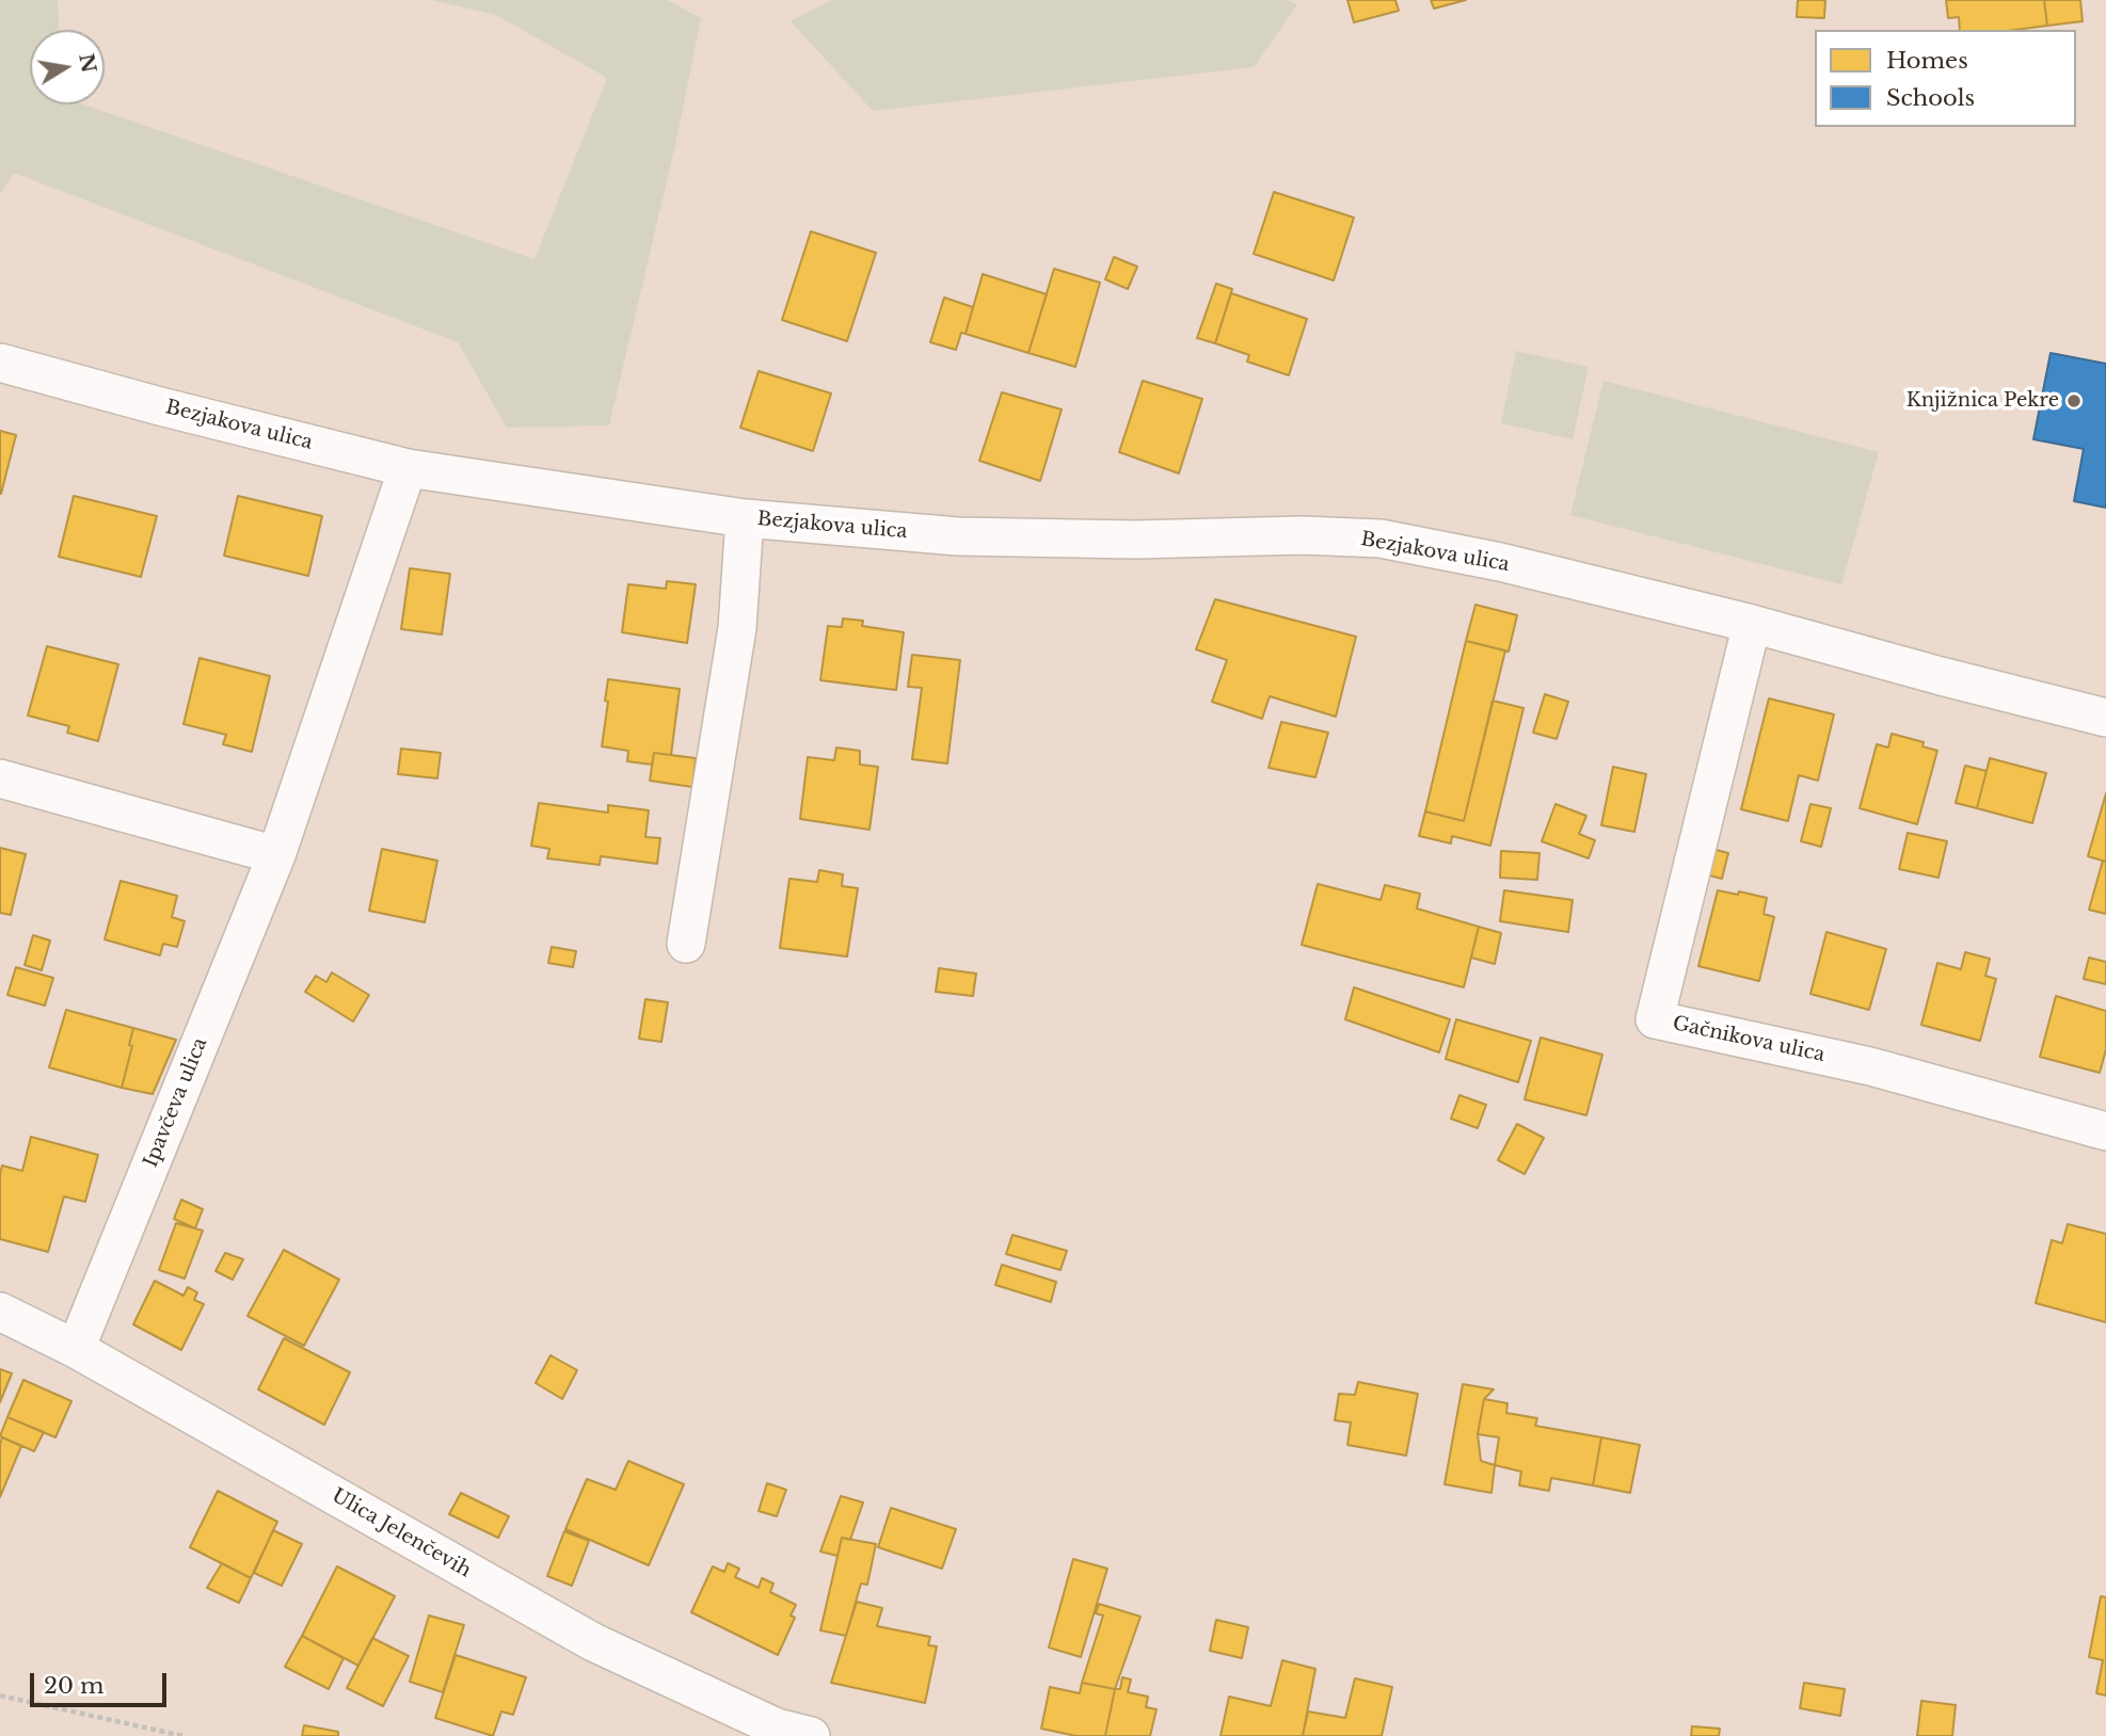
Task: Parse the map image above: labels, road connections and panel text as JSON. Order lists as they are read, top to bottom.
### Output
{
  "streets": {
    "street": [
      "Bezjakova ulica",
      "Gačnikova ulica",
      "Ipavčeva ulica",
      "Ulica Jelenčevih"
    ]
  },
  "crossings": [
    ["Bezjakova ulica", "Gačnikova ulica"],
    ["Bezjakova ulica", "Ipavčeva ulica"],
    ["Ipavčeva ulica", "Ulica Jelenčevih"]
  ],
  "places": ["Knjižnica Pekre"],
  "legend": ["Homes", "Schools"],
  "scale_bar": "20 m",
  "north": "right"
}
